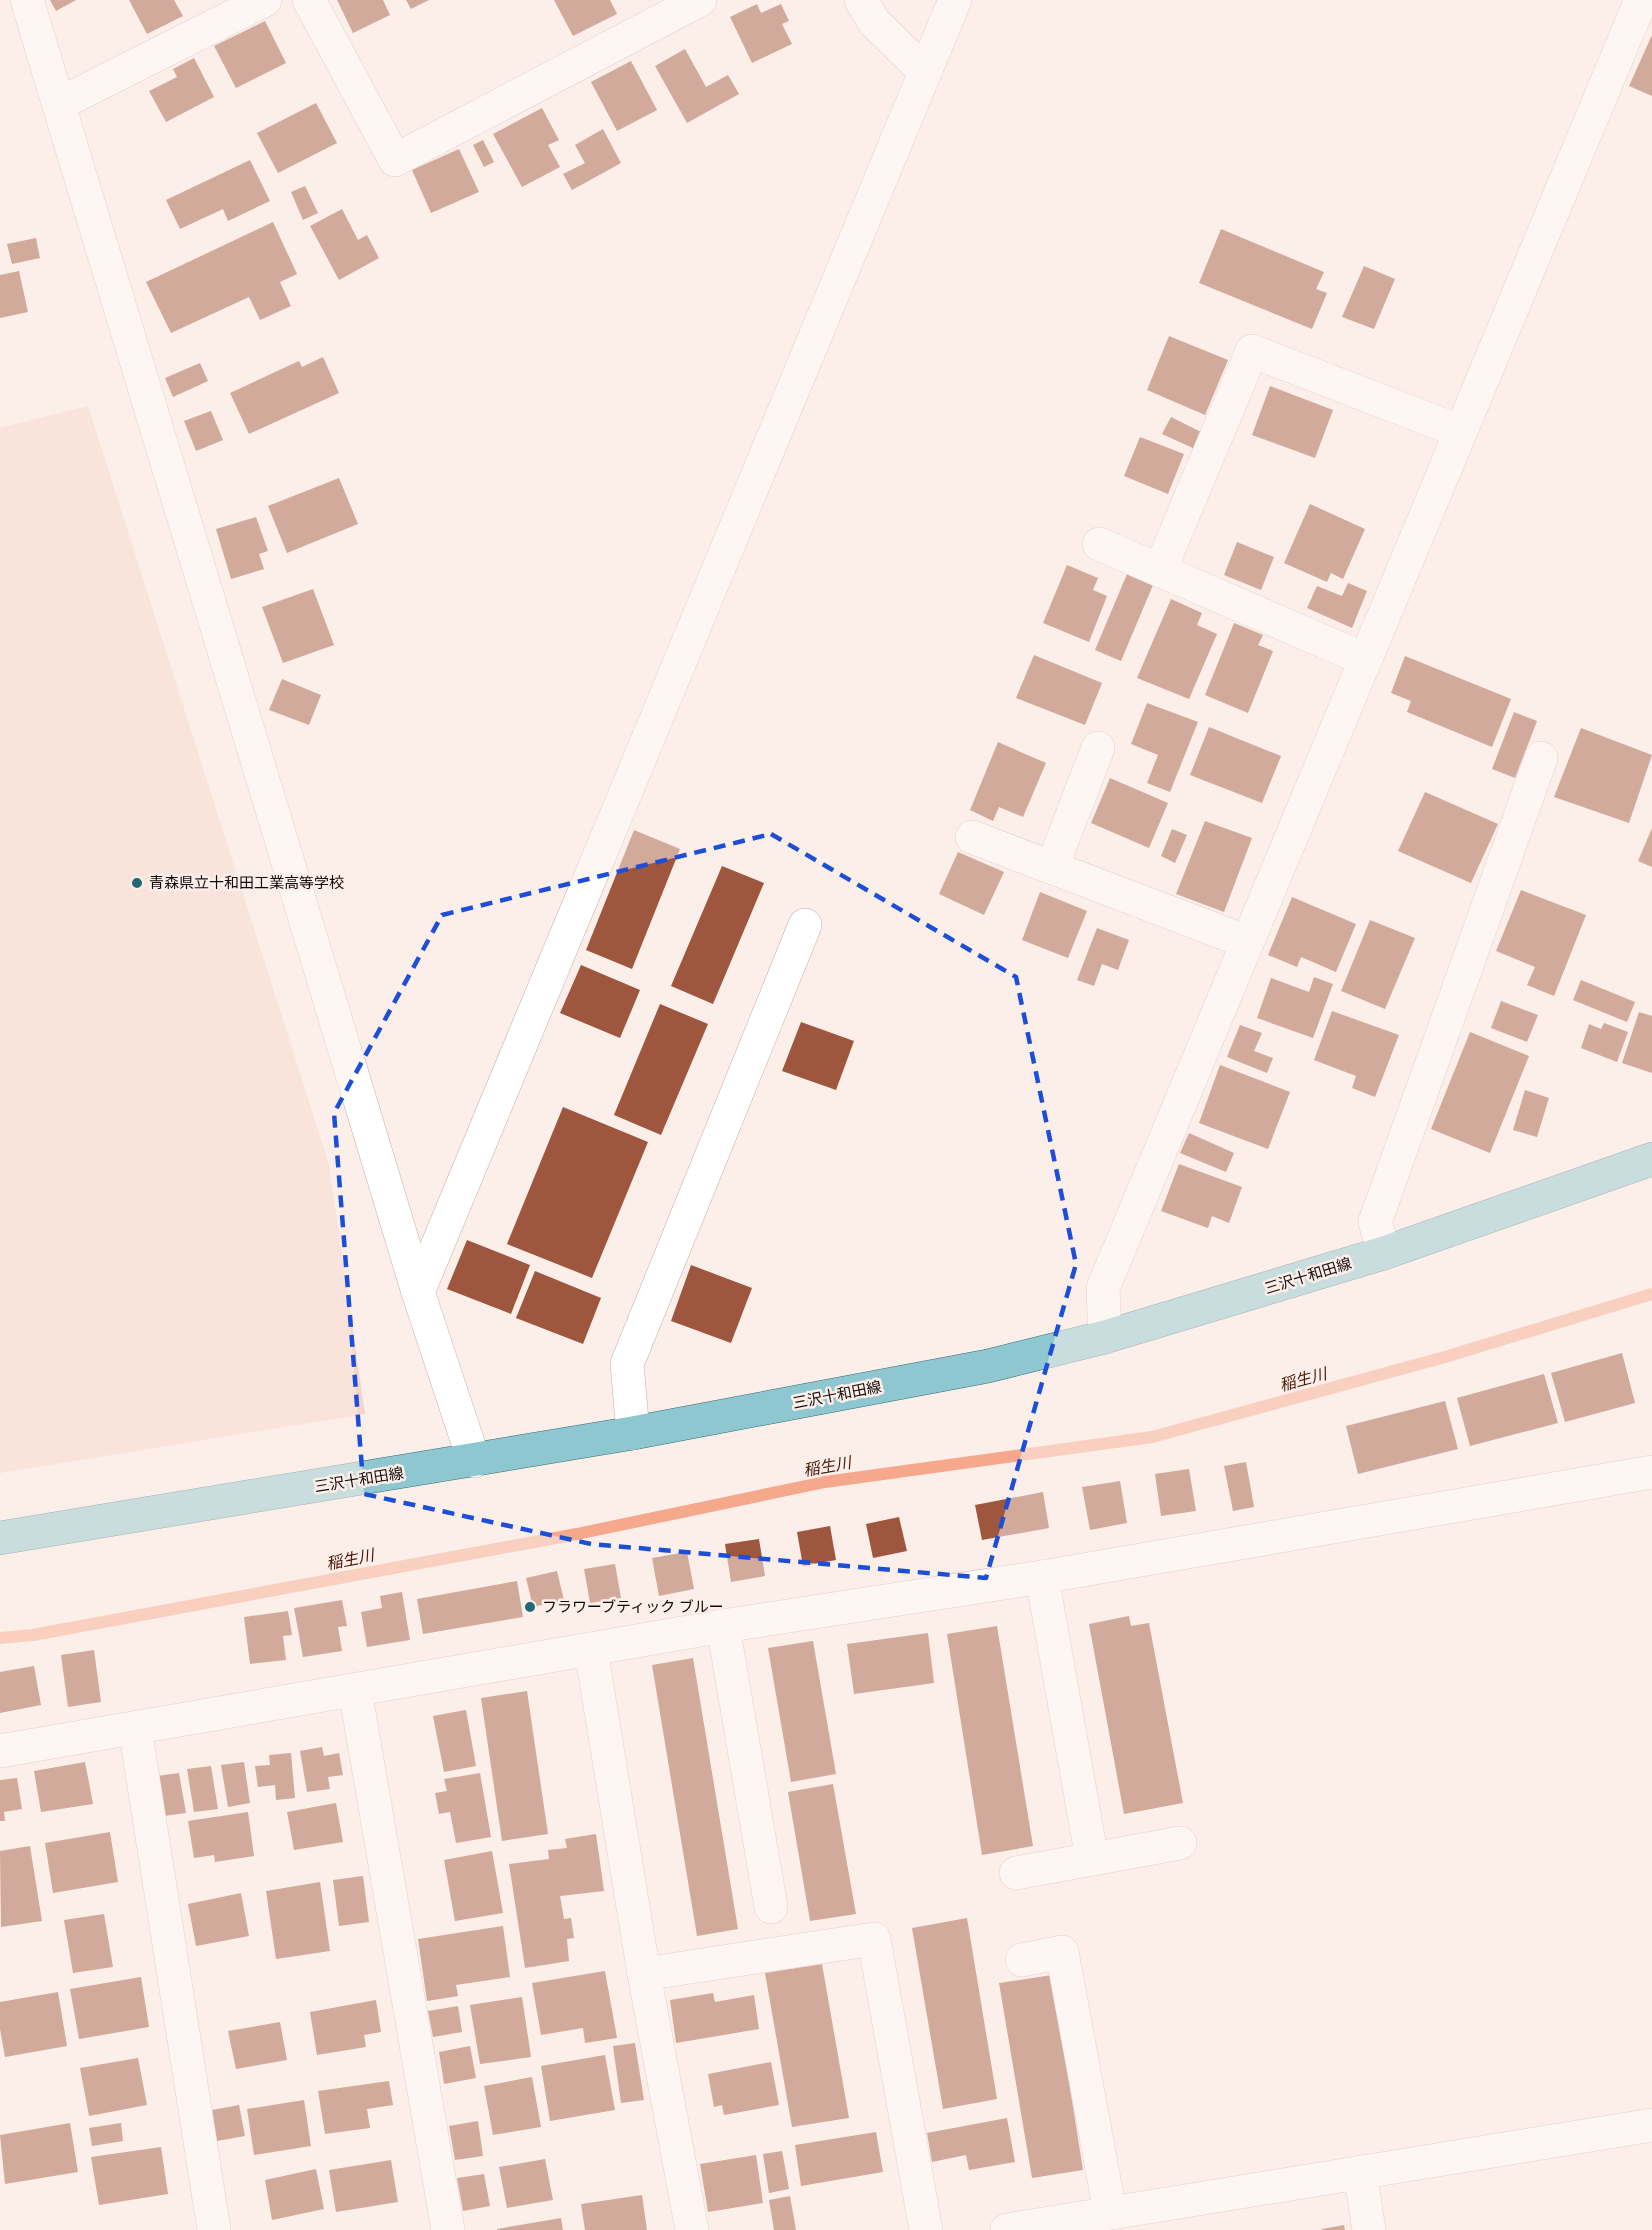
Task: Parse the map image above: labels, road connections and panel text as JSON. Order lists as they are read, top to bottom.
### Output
{
  "streets": {
    "main road": ["三沢十和田線"]
  },
  "water": ["稲生川"],
  "places": ["青森県立十和田工業高等学校", "フラワーブティック ブルー"]
}
